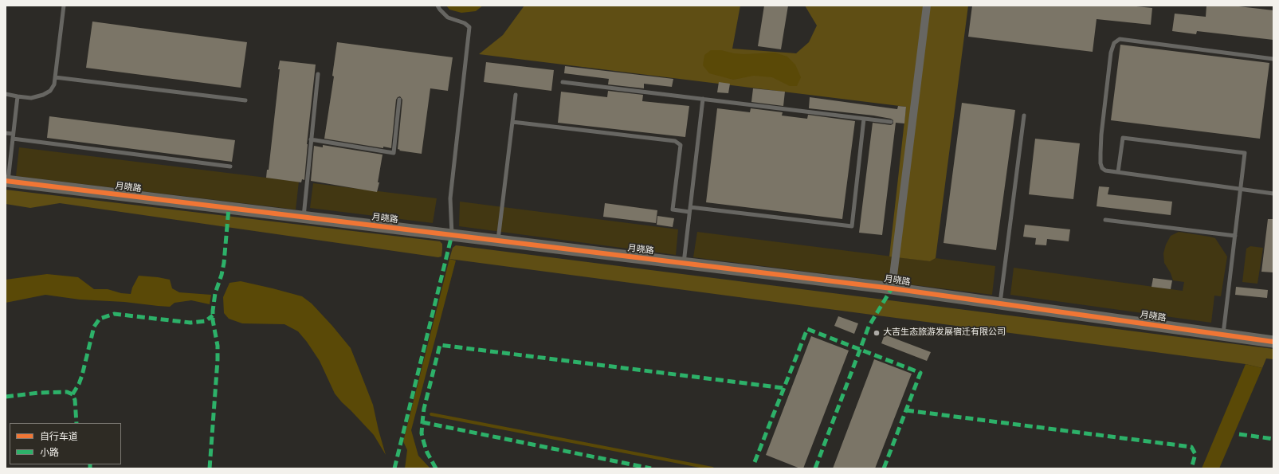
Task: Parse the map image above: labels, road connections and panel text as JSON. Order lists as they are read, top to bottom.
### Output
{
  "streets": {
    "street": ["月晓路"]
  },
  "places": ["大吉生态旅游发展宿迁有限公司"],
  "legend": ["自行车道", "小路"]
}
